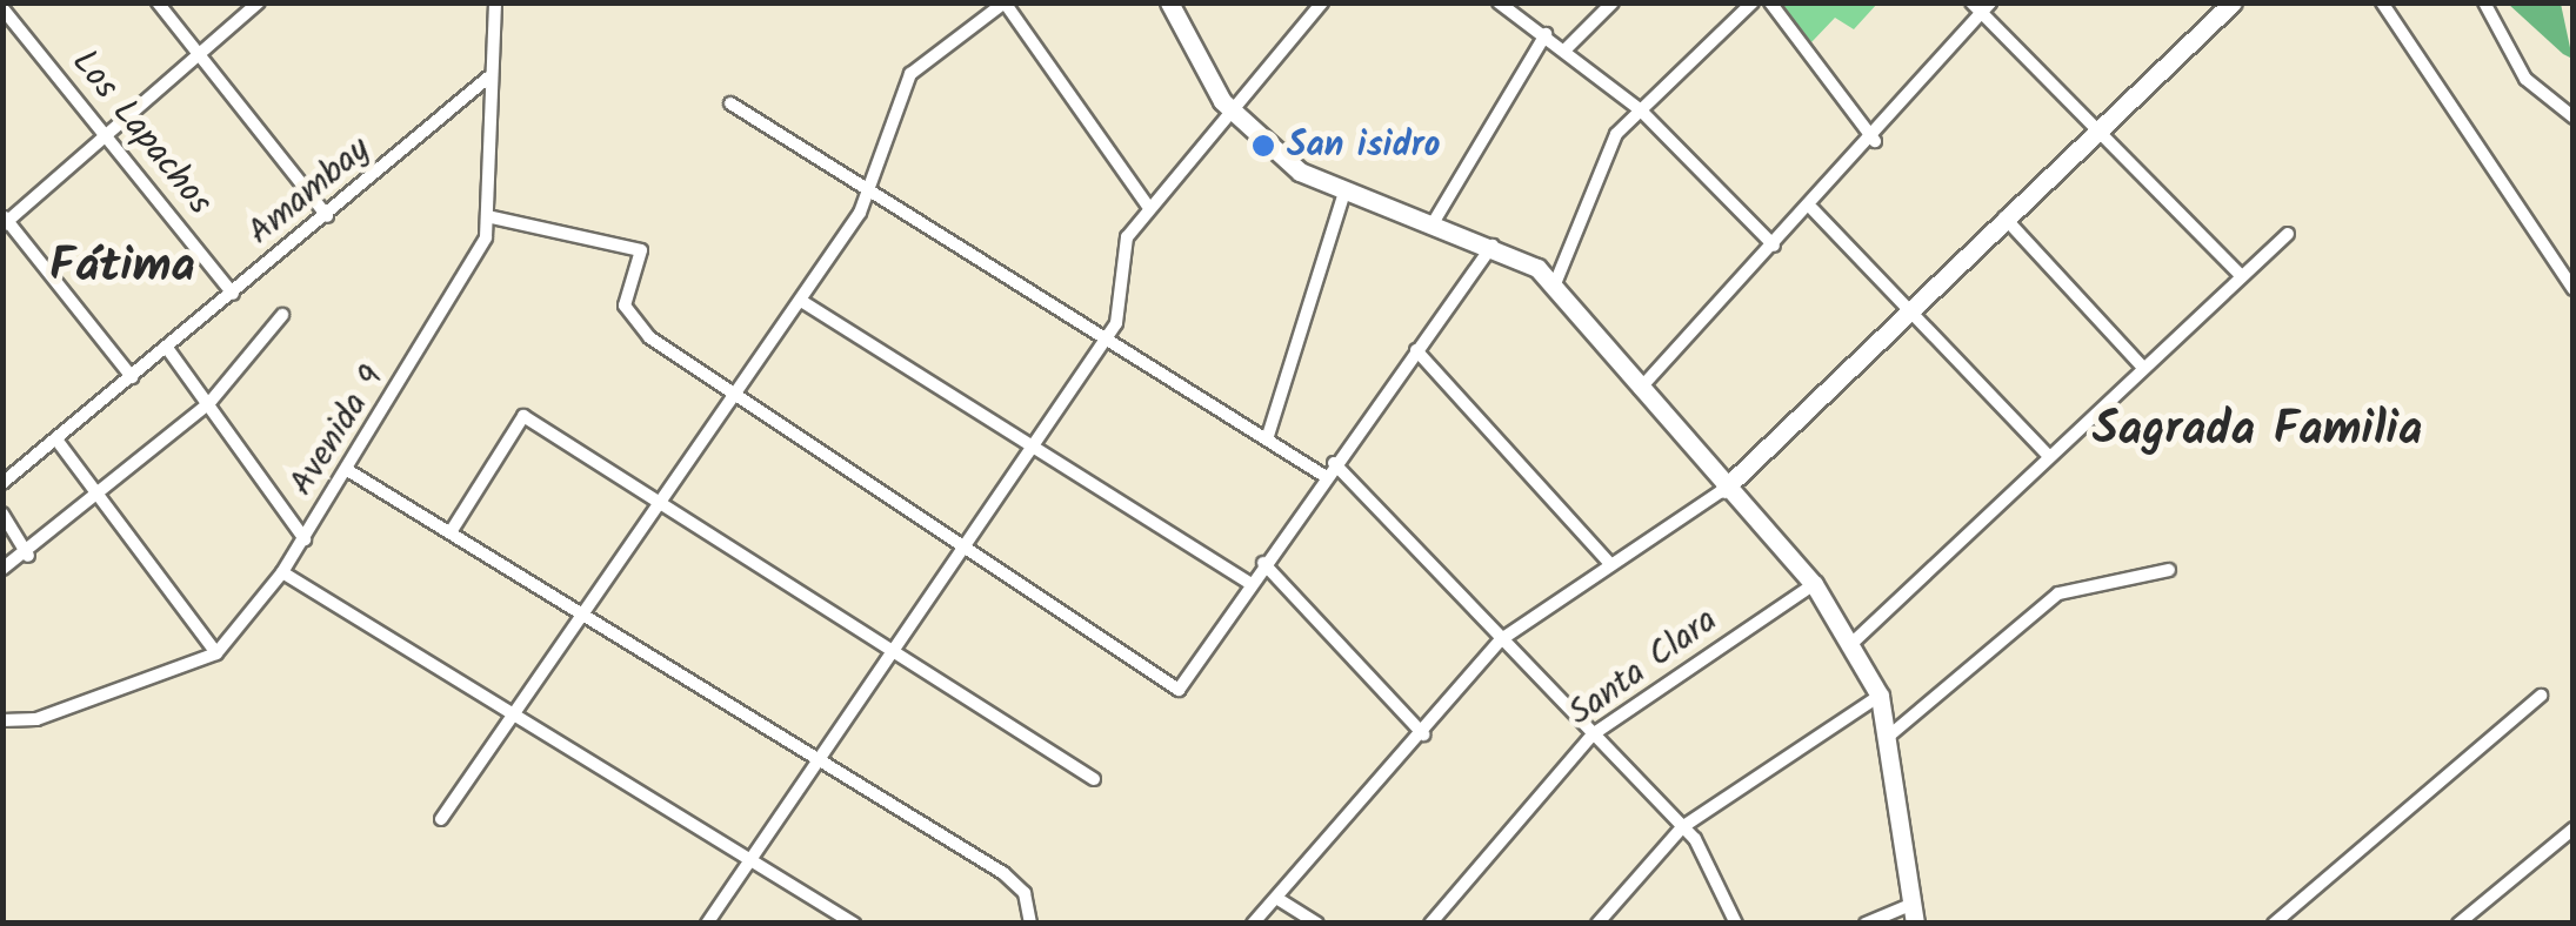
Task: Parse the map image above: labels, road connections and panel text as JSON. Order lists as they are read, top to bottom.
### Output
{
  "streets": {
    "street": [
      "Los Lapachos",
      "Amambay",
      "Avenida 9",
      "Santa Clara"
    ]
  },
  "crossings": [
    ["Los Lapachos", "Amambay"],
    ["Amambay", "Avenida 9"]
  ],
  "districts": ["Fátima", "Sagrada Familia"],
  "places": ["San isidro"]
}
